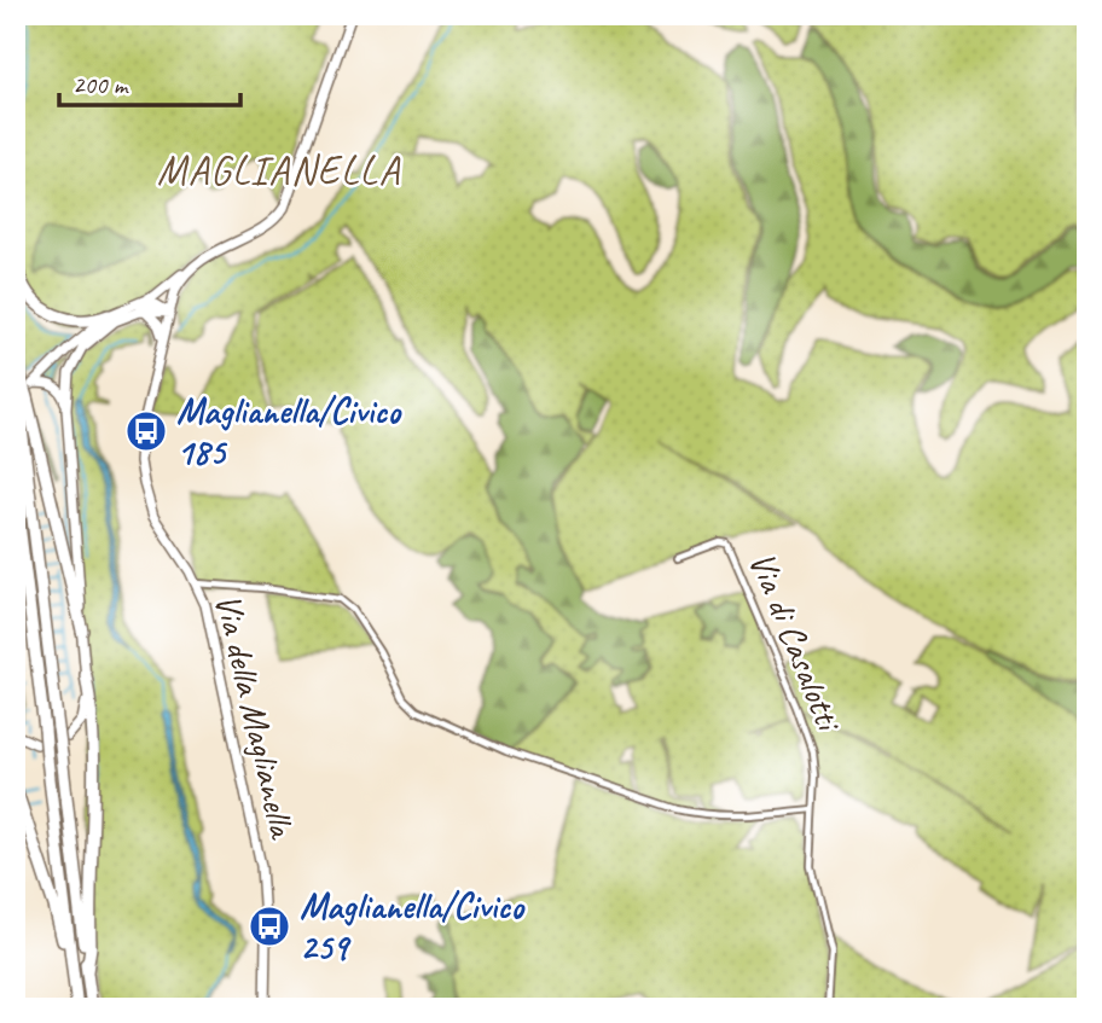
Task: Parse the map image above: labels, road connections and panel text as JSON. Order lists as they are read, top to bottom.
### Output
{
  "streets": {
    "main road": ["Via della Maglianella"],
    "street": ["Via di Casalotti"]
  },
  "districts": ["MAGLIANELLA"],
  "places": {
    "bus stop": ["Maglianella/Civico 185", "Maglianella/Civico 259"]
  },
  "scale_bar": "200 m"
}
